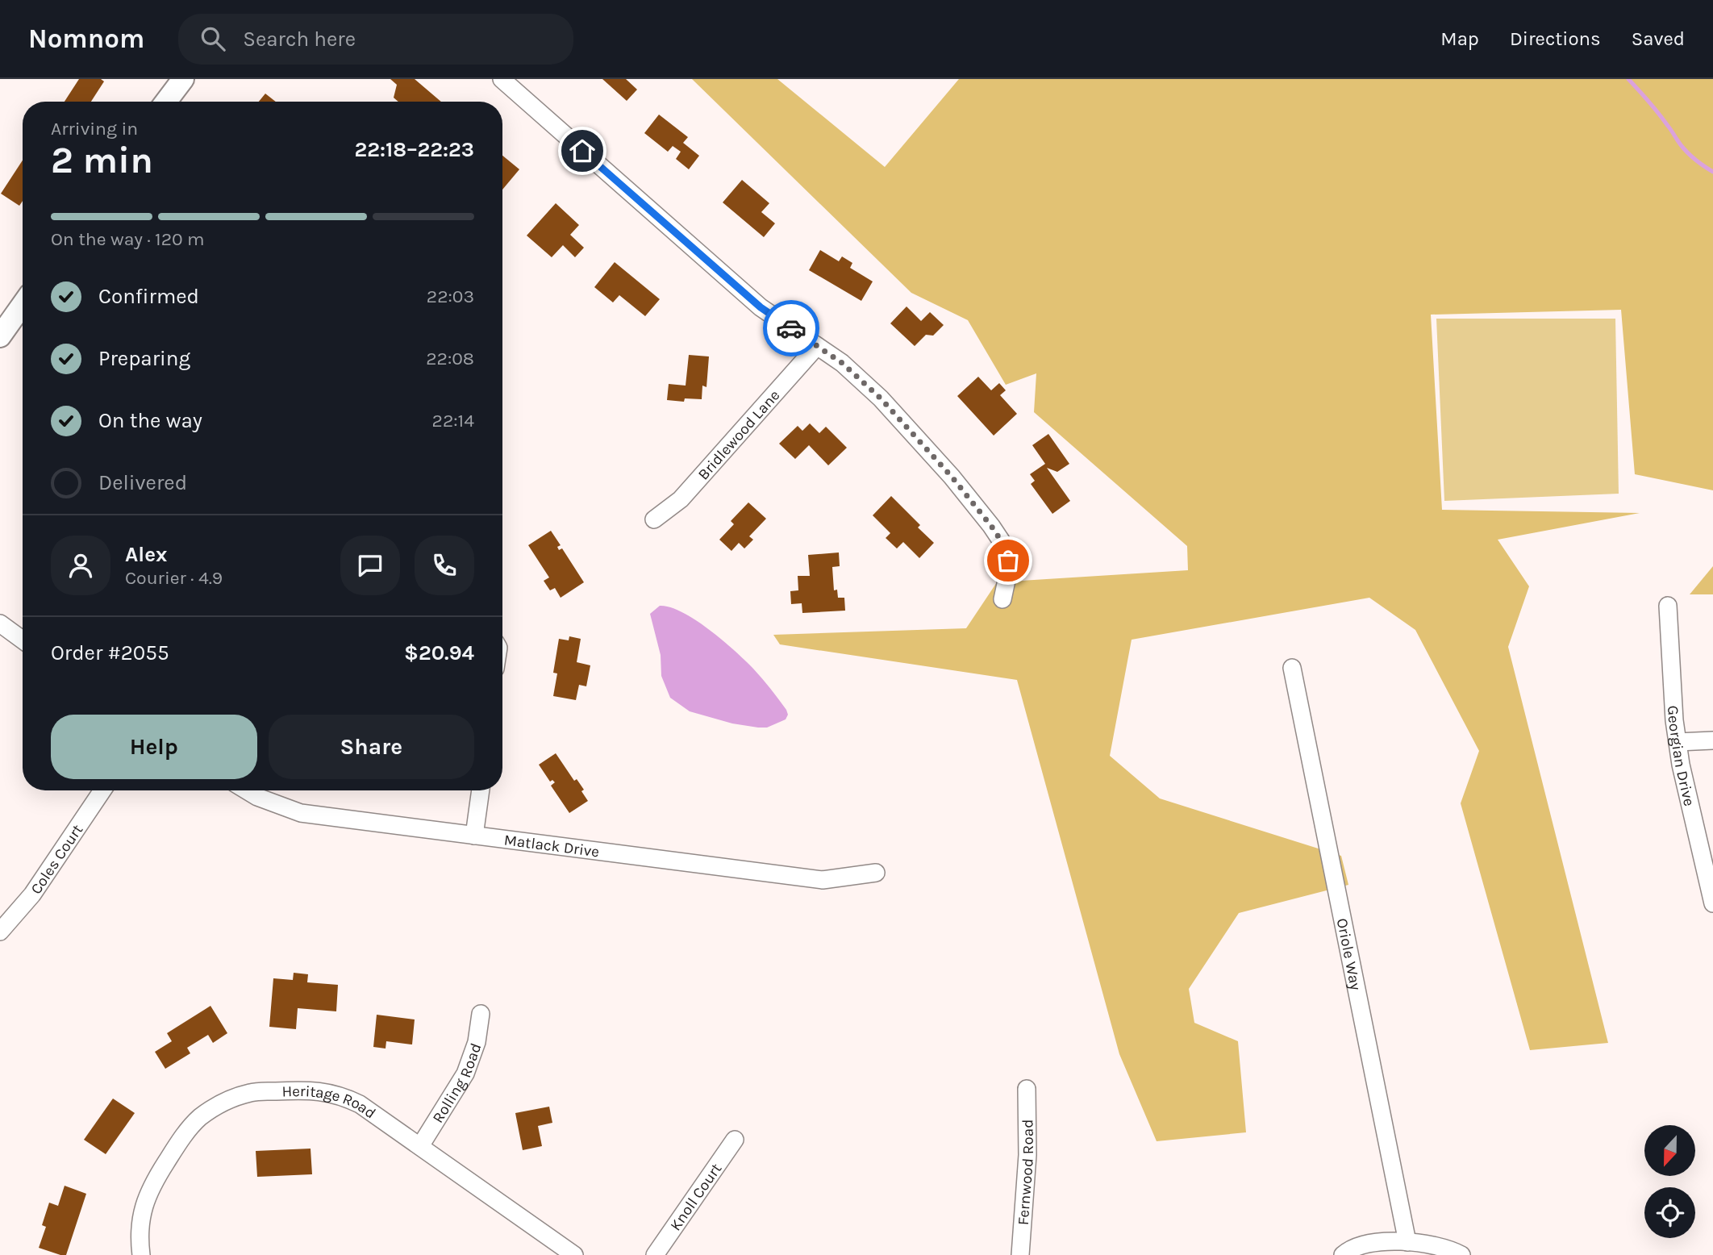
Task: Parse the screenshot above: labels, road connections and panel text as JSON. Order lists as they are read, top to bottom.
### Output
{
  "streets": {
    "street": [
      "Bridlewood Lane",
      "Georgian Drive",
      "Matlack Drive",
      "Coles Court",
      "Oriole Way",
      "Rolling Road",
      "Heritage Road",
      "Fernwood Road",
      "Knoll Court"
    ]
  },
  "crossings": [
    ["Rolling Road", "Heritage Road"]
  ],
  "north": "bottom",
  "page": {
    "header": "Nomnom",
    "search": "Search here",
    "nav": ["Map", "Directions", "Saved"],
    "heading": ["2 min", "Arriving in", "22:18–22:23"],
    "panel": [
      "Alex",
      "Courier · 4.9",
      "Order #2055",
      "$20.94"
    ],
    "bar": "On the way · 120 m",
    "list": [
      ["Confirmed", "22:03"],
      ["Preparing", "22:08"],
      ["On the way", "22:14"],
      "Delivered"
    ],
    "buttons": ["Help", "Share"]
  }
}
